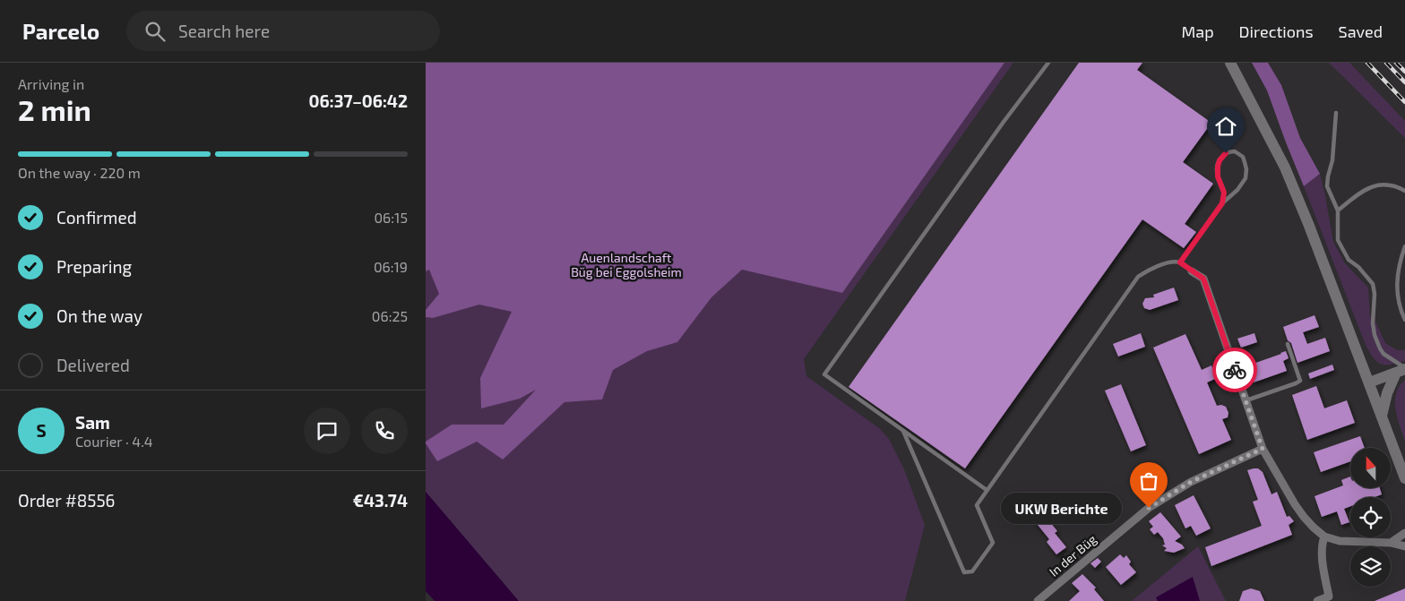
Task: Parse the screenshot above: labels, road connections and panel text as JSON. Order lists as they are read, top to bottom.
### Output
{
  "streets": {
    "street": ["In der Büg"]
  },
  "parks": ["Auenlandschaft Büg bei Eggolsheim"],
  "places": ["UKW Berichte"],
  "north": "top",
  "page": {
    "header": "Parcelo",
    "search": "Search here",
    "nav": ["Map", "Directions", "Saved"],
    "heading": ["2 min", "Arriving in", "06:37–06:42"],
    "panel": [
      "Sam",
      "Courier · 4.4",
      "Order #8556",
      "€43.74"
    ],
    "bar": "On the way · 220 m",
    "list": [
      ["Confirmed", "06:15"],
      ["Preparing", "06:19"],
      ["On the way", "06:25"],
      "Delivered"
    ],
    "round": "S",
    "bubble": "UKW Berichte"
  }
}
